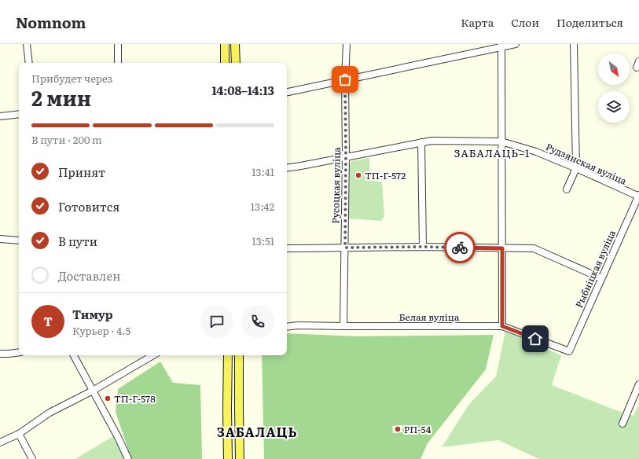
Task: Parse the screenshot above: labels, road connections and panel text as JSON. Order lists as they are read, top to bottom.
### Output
{
  "streets": {
    "street": [
      "Рудзянская вуліца",
      "Русоцкая вуліца",
      "Рыбніцкая вуліца",
      "Белая вуліца"
    ]
  },
  "crossings": [
    ["Рудзянская вуліца", "Русоцкая вуліца"],
    ["Рудзянская вуліца", "Рыбніцкая вуліца"],
    ["Русоцкая вуліца", "Белая вуліца"],
    ["Рыбніцкая вуліца", "Белая вуліца"]
  ],
  "districts": ["ЗАБАЛАЦЬ–1", "ЗАБАЛАЦЬ"],
  "places": ["ТП-Г-572", "ТП-Г-578", "РП-54"],
  "north": "bottom right",
  "page": {
    "header": "Nomnom",
    "nav": ["Карта", "Слои", "Поделиться"],
    "heading": ["2 мин", "Прибудет через", "14:08–14:13"],
    "panel": ["Тимур", "Курьер · 4.5"],
    "bar": "В пути · 200 m",
    "list": [
      ["Принят", "13:41"],
      ["Готовится", "13:42"],
      ["В пути", "13:51"],
      "Доставлен"
    ],
    "round": "Т"
  }
}
